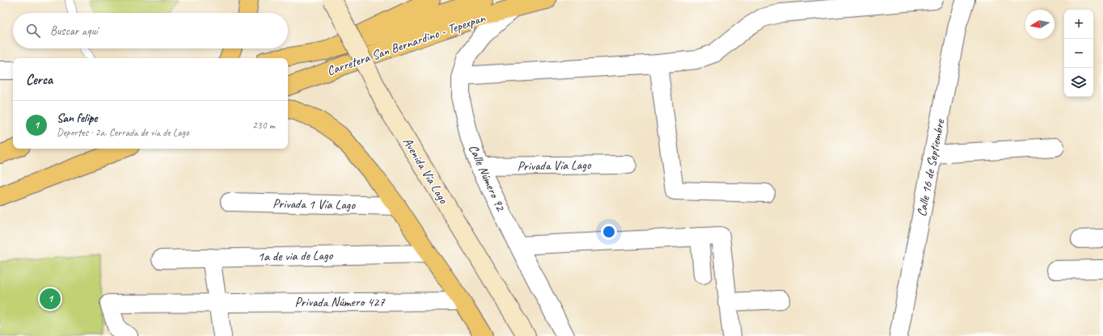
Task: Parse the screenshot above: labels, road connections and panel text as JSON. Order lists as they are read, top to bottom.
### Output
{
  "streets": {
    "highway": ["Carretera San Bernardino - Tepexpan"],
    "main road": ["Avenida Vía Lago"],
    "street": [
      "Privada Vía Lago",
      "Calle 16 de Septiembre",
      "Calle Número 92",
      "Privada 1 Vía Lago",
      "1a de via de Lago",
      "Privada Número 427"
    ]
  },
  "crossings": [
    ["Carretera San Bernardino - Tepexpan", "Calle Número 92"],
    ["Privada Vía Lago", "Calle Número 92"]
  ],
  "north": "left",
  "page": {
    "map_buttons": ["+", "−"],
    "search": "Buscar aquí",
    "heading": "Cerca",
    "list": [
      {
        "mark": "1",
        "name": "San felipe",
        "note": "Deportes · 2a. Cerrada de via de Lago",
        "value": "230 m"
      }
    ],
    "pins": "1"
  }
}
